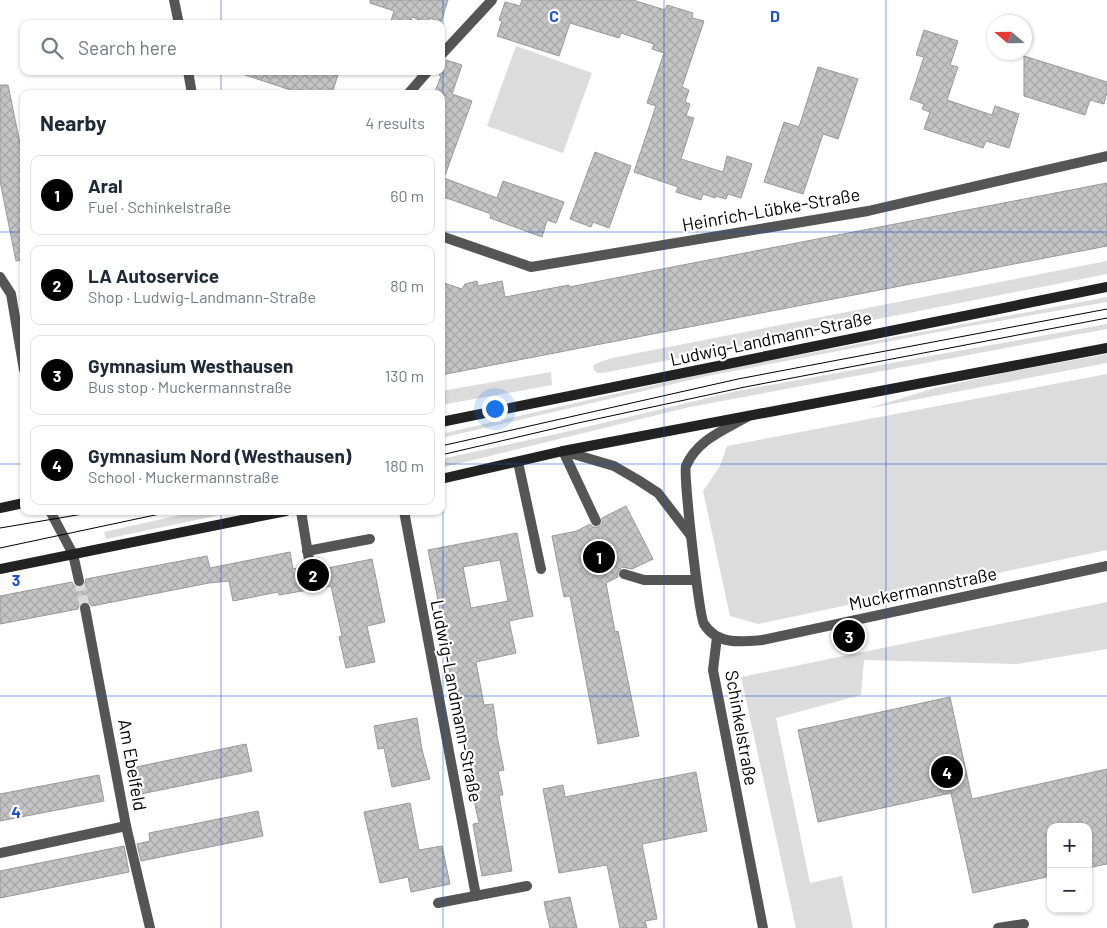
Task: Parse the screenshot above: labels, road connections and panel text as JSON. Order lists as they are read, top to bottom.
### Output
{
  "streets": {
    "main road": ["Ludwig-Landmann-Straße"],
    "street": [
      "Heinrich-Lübke-Straße",
      "Muckermannstraße",
      "Schinkelstraße",
      "Am Ebelfeld"
    ]
  },
  "crossings": [
    ["Muckermannstraße", "Schinkelstraße"]
  ],
  "north": "left",
  "page": {
    "search": "Search here",
    "heading": ["Nearby", "4 results"],
    "list": [
      {
        "mark": "1",
        "name": "Aral",
        "note": "Fuel · Schinkelstraße",
        "value": "60 m"
      },
      {
        "mark": "2",
        "name": "LA Autoservice",
        "note": "Shop · Ludwig-Landmann-Straße",
        "value": "80 m"
      },
      {
        "mark": "3",
        "name": "Gymnasium Westhausen",
        "note": "Bus stop · Muckermannstraße",
        "value": "130 m"
      },
      {
        "mark": "4",
        "name": "Gymnasium Nord (Westhausen)",
        "note": "School · Muckermannstraße",
        "value": "180 m"
      }
    ],
    "pins": [
      "1",
      "2",
      "3",
      "4"
    ],
    "map_buttons": ["+", "−"]
  },
  "grid": {
    "columns": ["C", "D"],
    "rows": ["3", "4"]
  }
}
